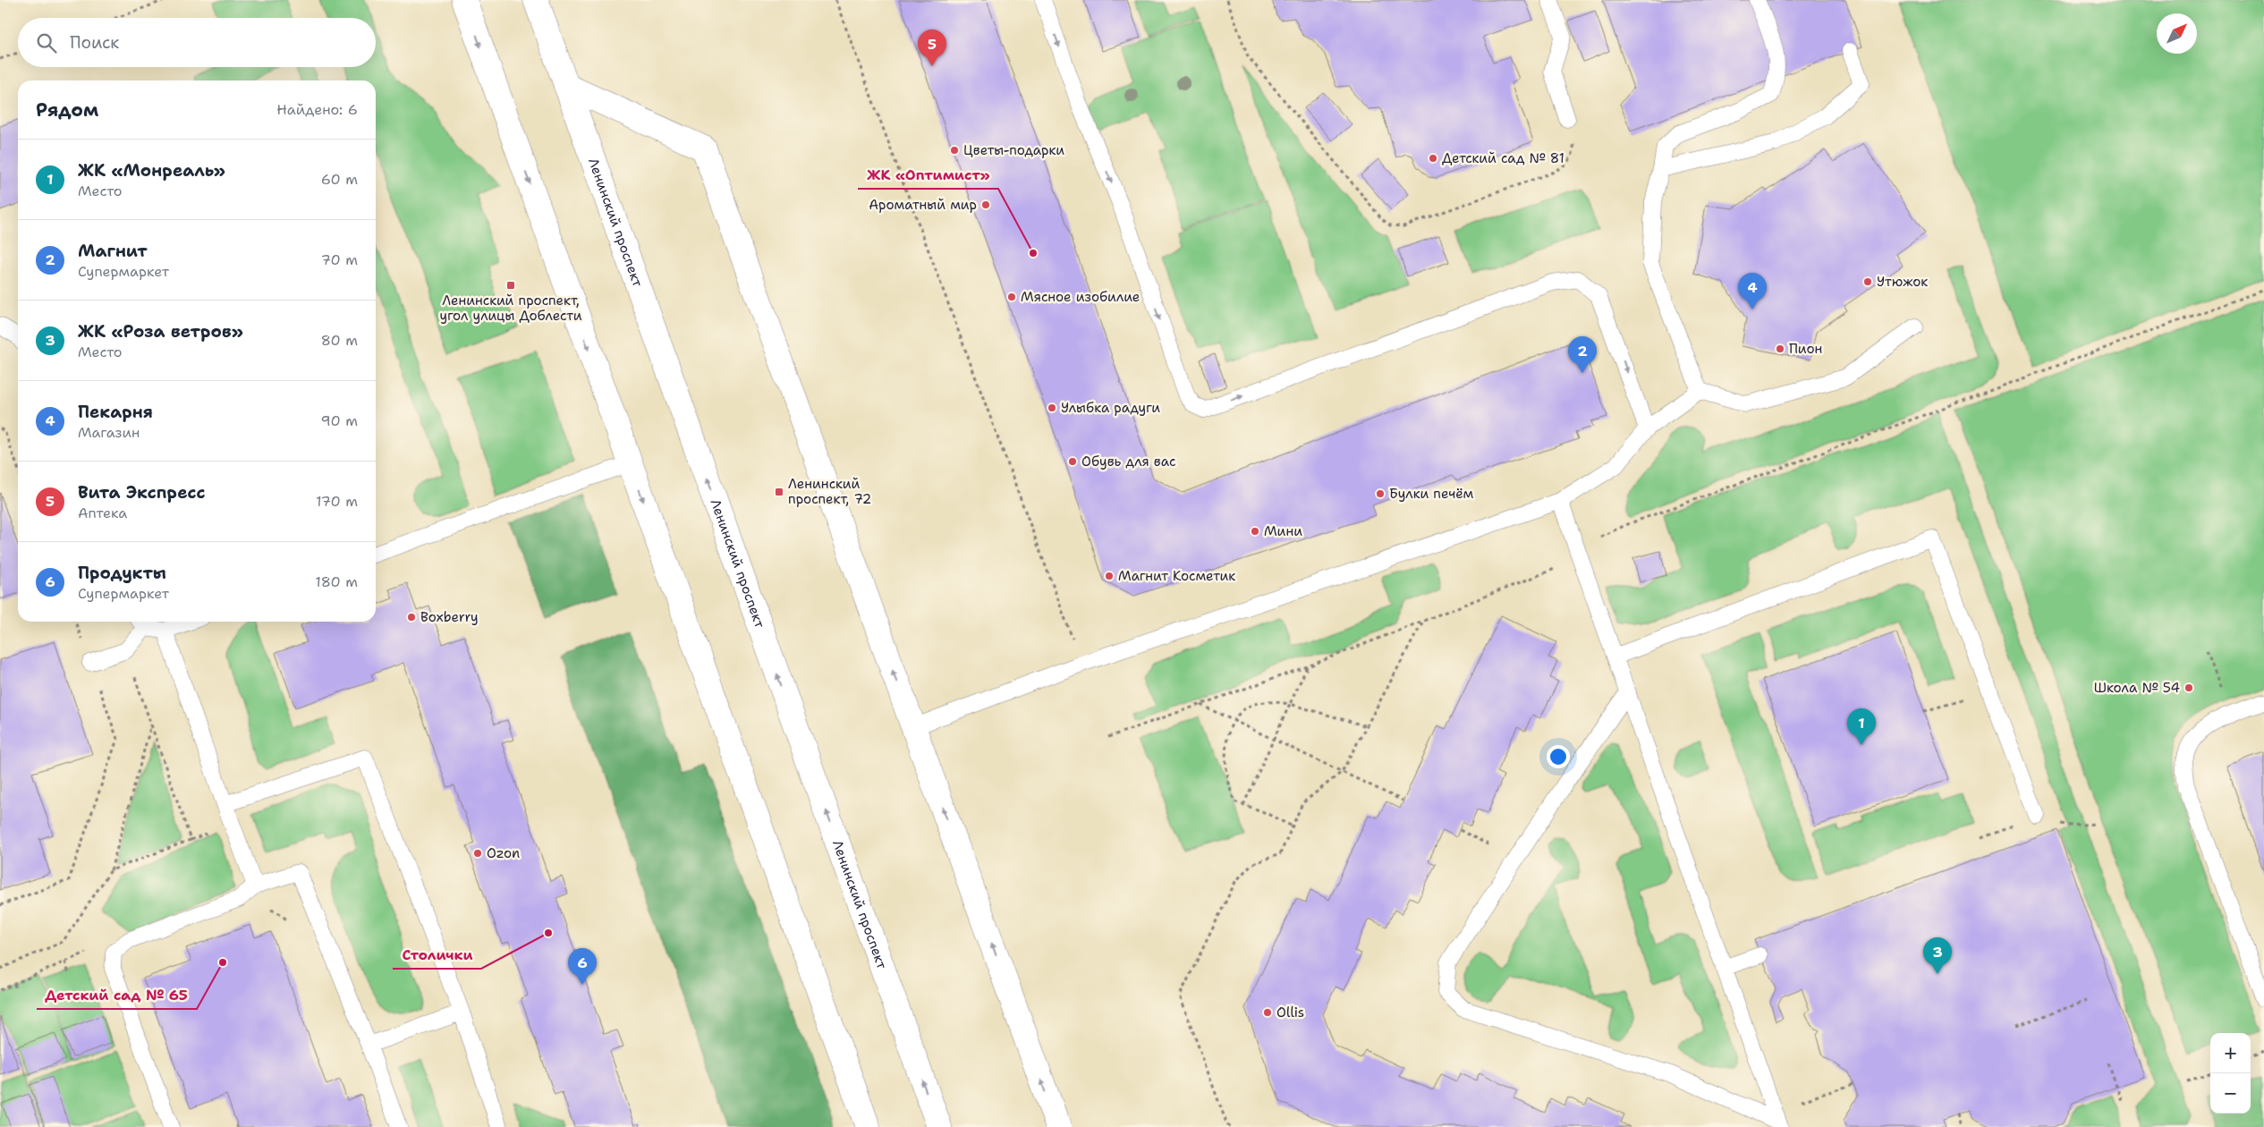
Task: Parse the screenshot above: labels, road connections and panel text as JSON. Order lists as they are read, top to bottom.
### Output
{
  "streets": {
    "main road": ["Ленинский проспект"]
  },
  "places": {
    "other": [
      "Цветы-подарки",
      "Детский сад № 81",
      "Ароматный мир",
      "ЖК «Оптимист»",
      "Утюжок",
      "Мясное изобилие",
      "Пион",
      "Улыбка радуги",
      "Обувь для вас",
      "Булки печём",
      "Мини",
      "Магнит Косметик",
      "Boxberry",
      "Школа № 54",
      "Ozon",
      "Столички",
      "Детский сад № 65",
      "Ollis"
    ],
    "transit": ["Ленинский проспект, угол улицы Доблести", "Ленинский проспект, 72"]
  },
  "north": "top right",
  "page": {
    "search": "Поиск",
    "pins": [
      "5",
      "4",
      "2",
      "1",
      "3",
      "6"
    ],
    "heading": ["Рядом", "Найдено: 6"],
    "list": [
      {
        "mark": "1",
        "name": "ЖК «Монреаль»",
        "note": "Место",
        "value": "60 m"
      },
      {
        "mark": "2",
        "name": "Магнит",
        "note": "Супермаркет",
        "value": "70 m"
      },
      {
        "mark": "3",
        "name": "ЖК «Роза ветров»",
        "note": "Место",
        "value": "80 m"
      },
      {
        "mark": "4",
        "name": "Пекарня",
        "note": "Магазин",
        "value": "90 m"
      },
      {
        "mark": "5",
        "name": "Вита Экспресс",
        "note": "Аптека",
        "value": "170 m"
      },
      {
        "mark": "6",
        "name": "Продукты",
        "note": "Супермаркет",
        "value": "180 m"
      }
    ],
    "map_buttons": ["+", "−"]
  }
}
